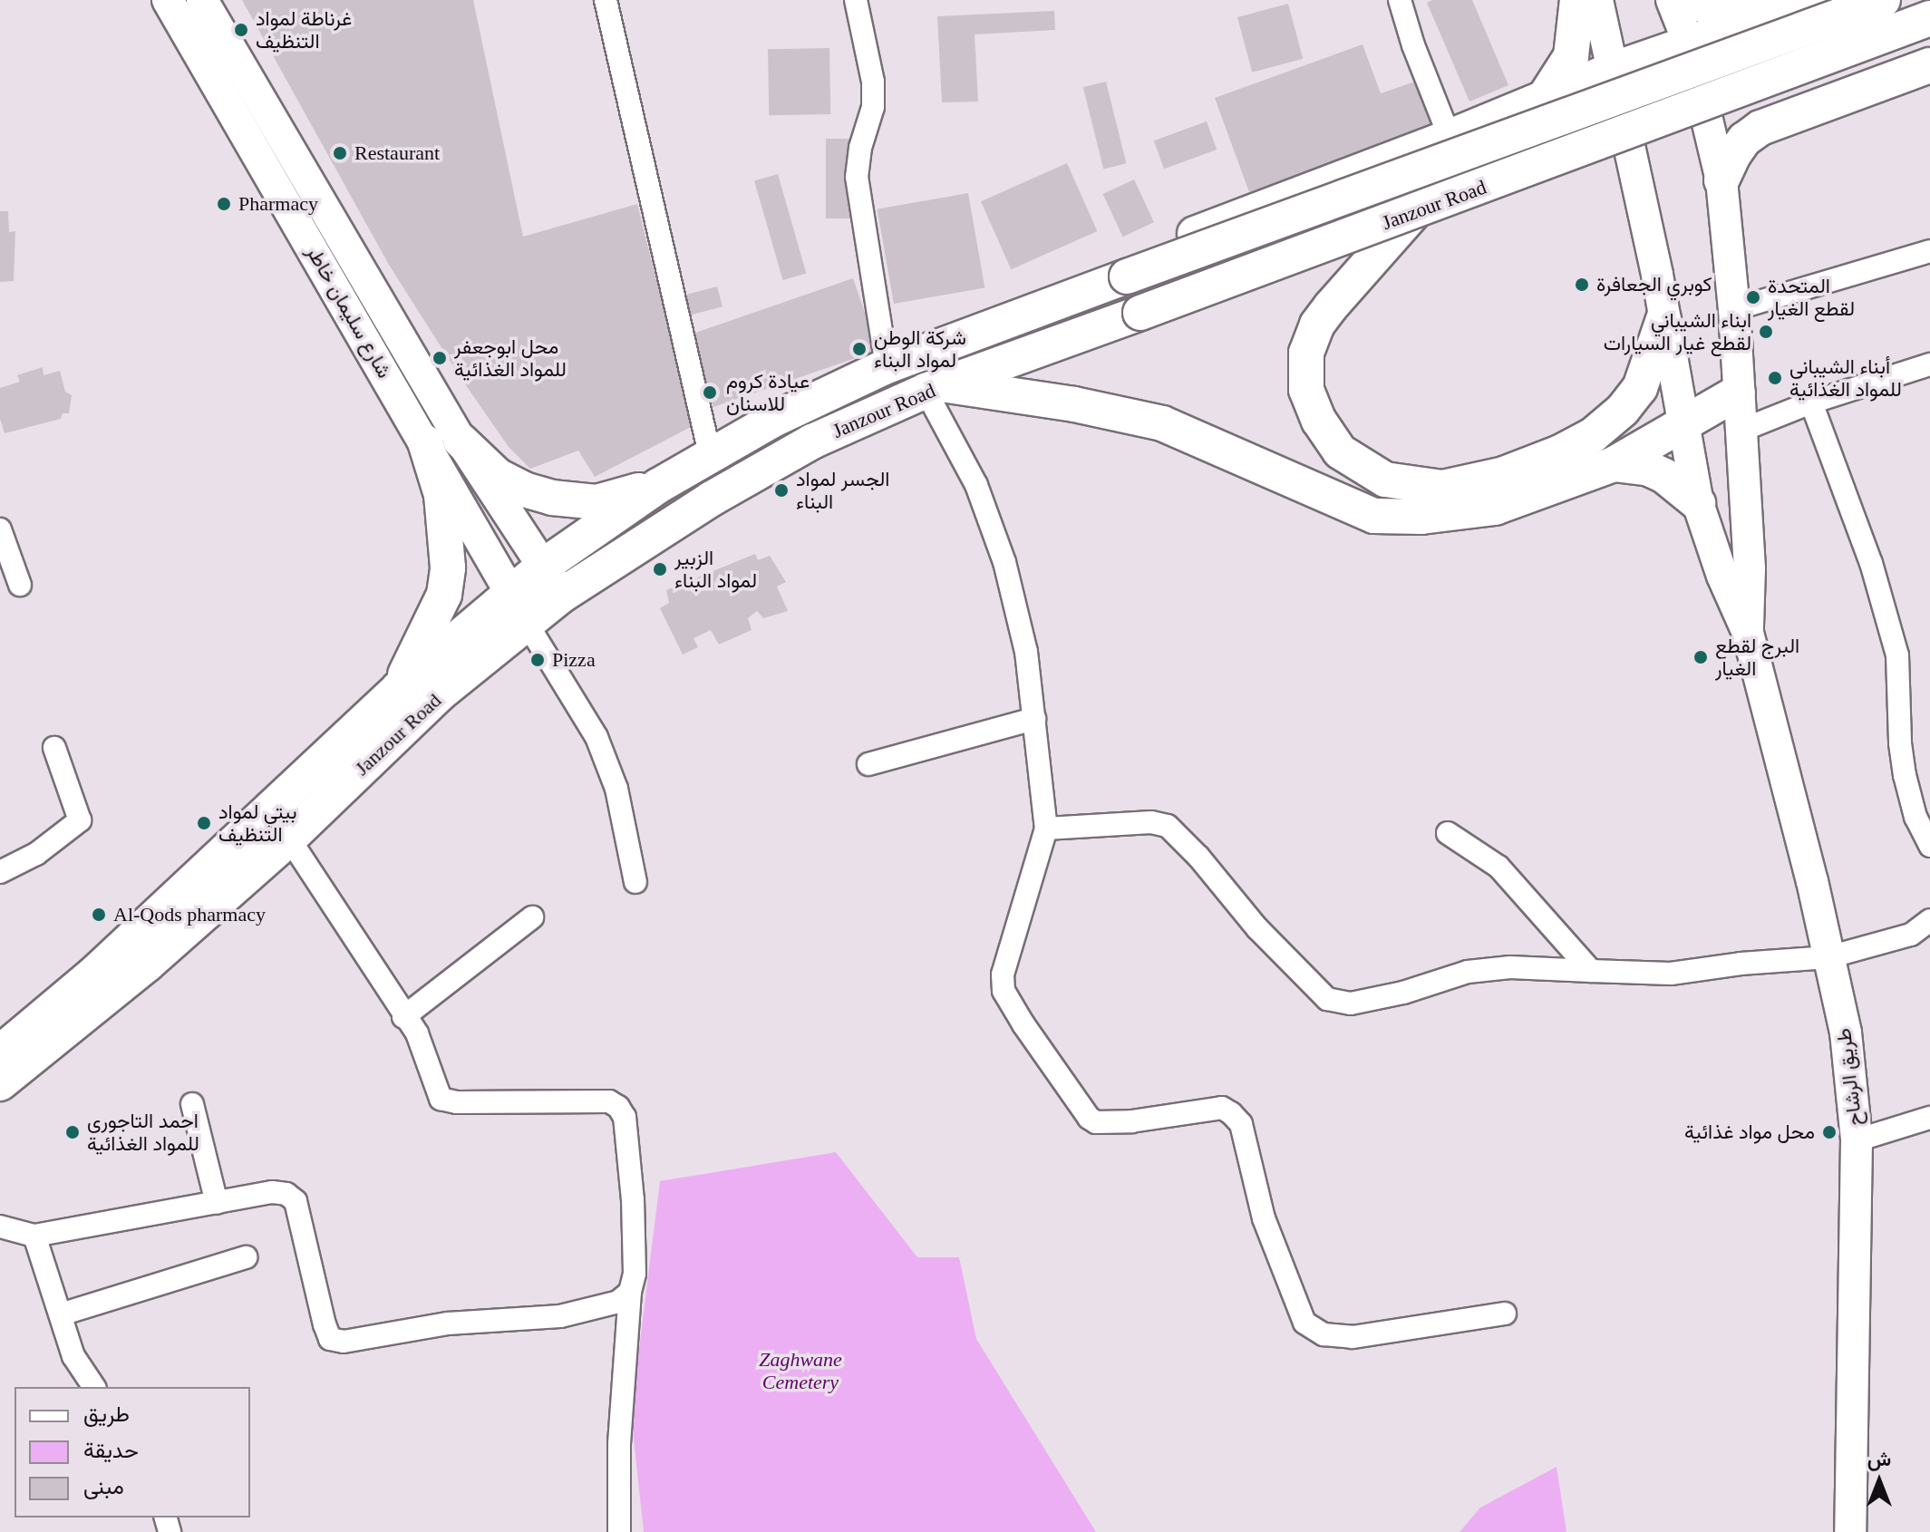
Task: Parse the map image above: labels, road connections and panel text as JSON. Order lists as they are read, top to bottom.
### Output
{
  "streets": {
    "main road": ["Janzour Road", "شارع سليمان خاطر", "طريق الرشاح"]
  },
  "crossings": [
    ["Janzour Road", "شارع سليمان خاطر"]
  ],
  "parks": ["Zaghwane Cemetery"],
  "places": [
    "غرناطة لمواد التنظيف",
    "Restaurant",
    "Pharmacy",
    "كوبري الجعافرة",
    "المتحدة لقطع الغيار",
    "ابناء الشيباني لقطع غيار السيارات",
    "شركة الوطن لمواد البناء",
    "محل ابوجعفر للمواد الغذائية",
    "أبناء الشيباني للمواد الغذائية",
    "عيادة كروم للاسنان",
    "الجسر لمواد البناء",
    "الزبير لمواد البناء",
    "البرج لقطع الغيار",
    "Pizza",
    "بيتي لمواد التنظيف",
    "Al-Qods pharmacy",
    "احمد التاجوري للمواد الغذائية",
    "محل مواد غذائية"
  ],
  "legend": ["طريق", "حديقة", "مبنى"],
  "north": "top"
}
